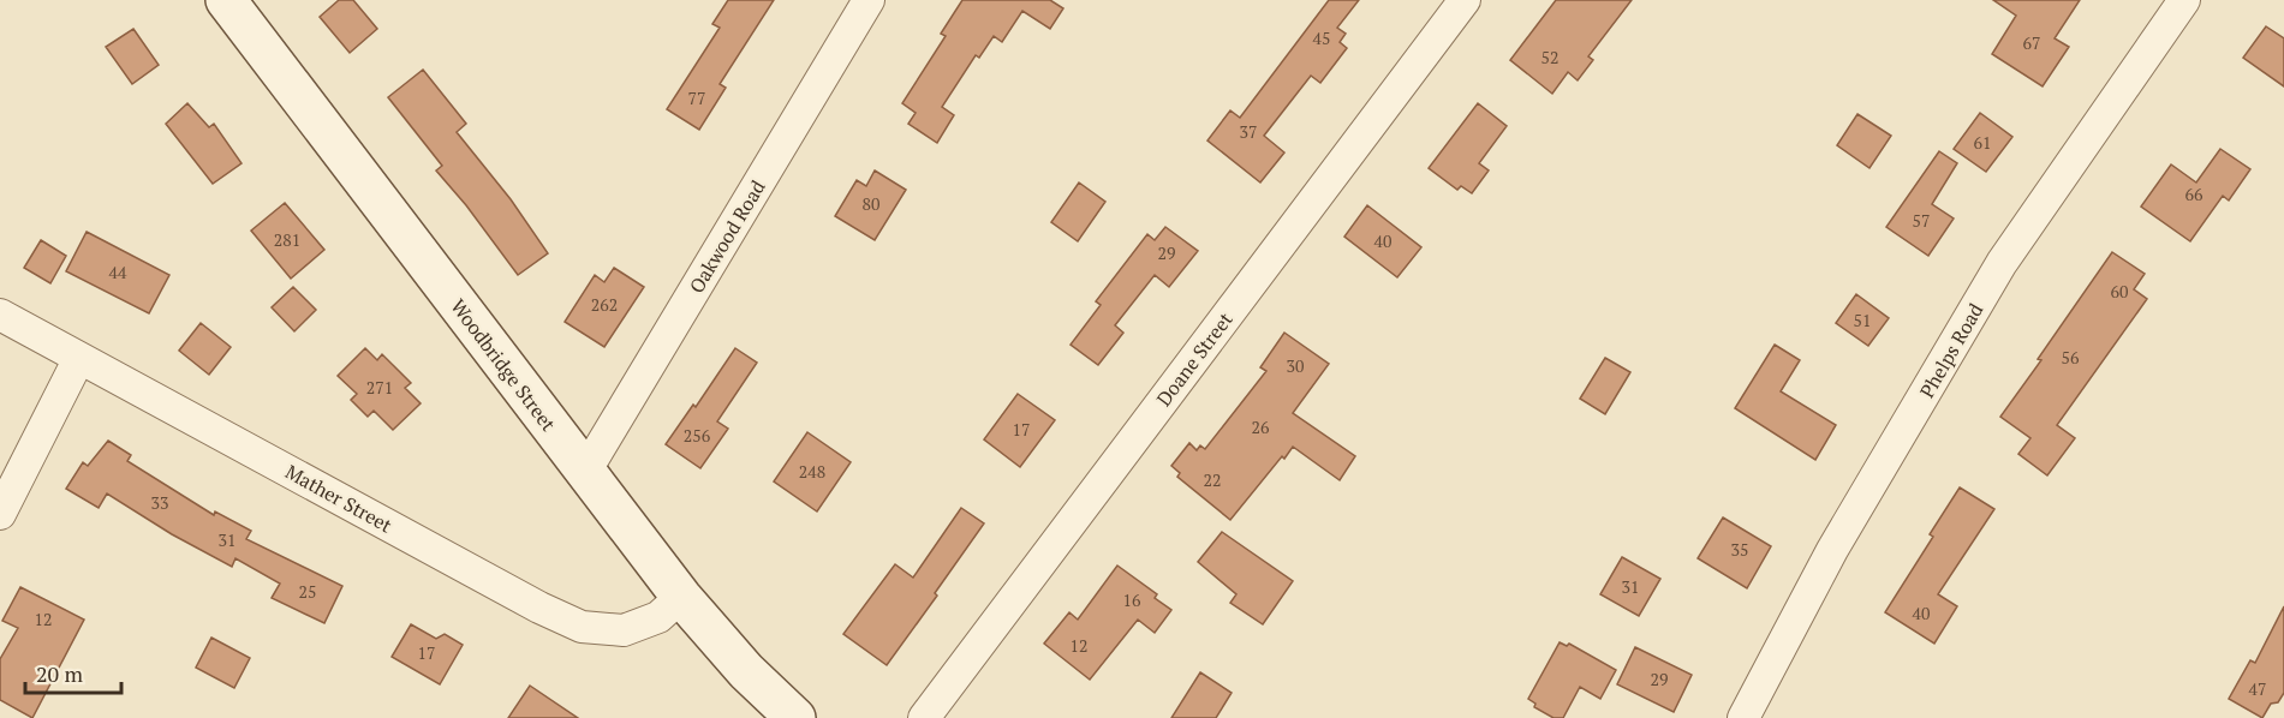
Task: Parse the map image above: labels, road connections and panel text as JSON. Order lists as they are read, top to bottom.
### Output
{
  "streets": {
    "main road": ["Woodbridge Street"],
    "street": [
      "Oakwood Road",
      "Phelps Road",
      "Doane Street",
      "Mather Street"
    ]
  },
  "crossings": [
    ["Oakwood Road", "Woodbridge Street"],
    ["Woodbridge Street", "Mather Street"]
  ],
  "house_numbers": [
    "45",
    "67",
    "52",
    "77",
    "37",
    "61",
    "66",
    "80",
    "57",
    "281",
    "40",
    "29",
    "44",
    "60",
    "262",
    "51",
    "56",
    "30",
    "271",
    "26",
    "17",
    "256",
    "248",
    "22",
    "33",
    "31",
    "35",
    "31",
    "25",
    "16",
    "40",
    "12",
    "12",
    "17",
    "29",
    "47"
  ],
  "scale_bar": "20 m"
}
